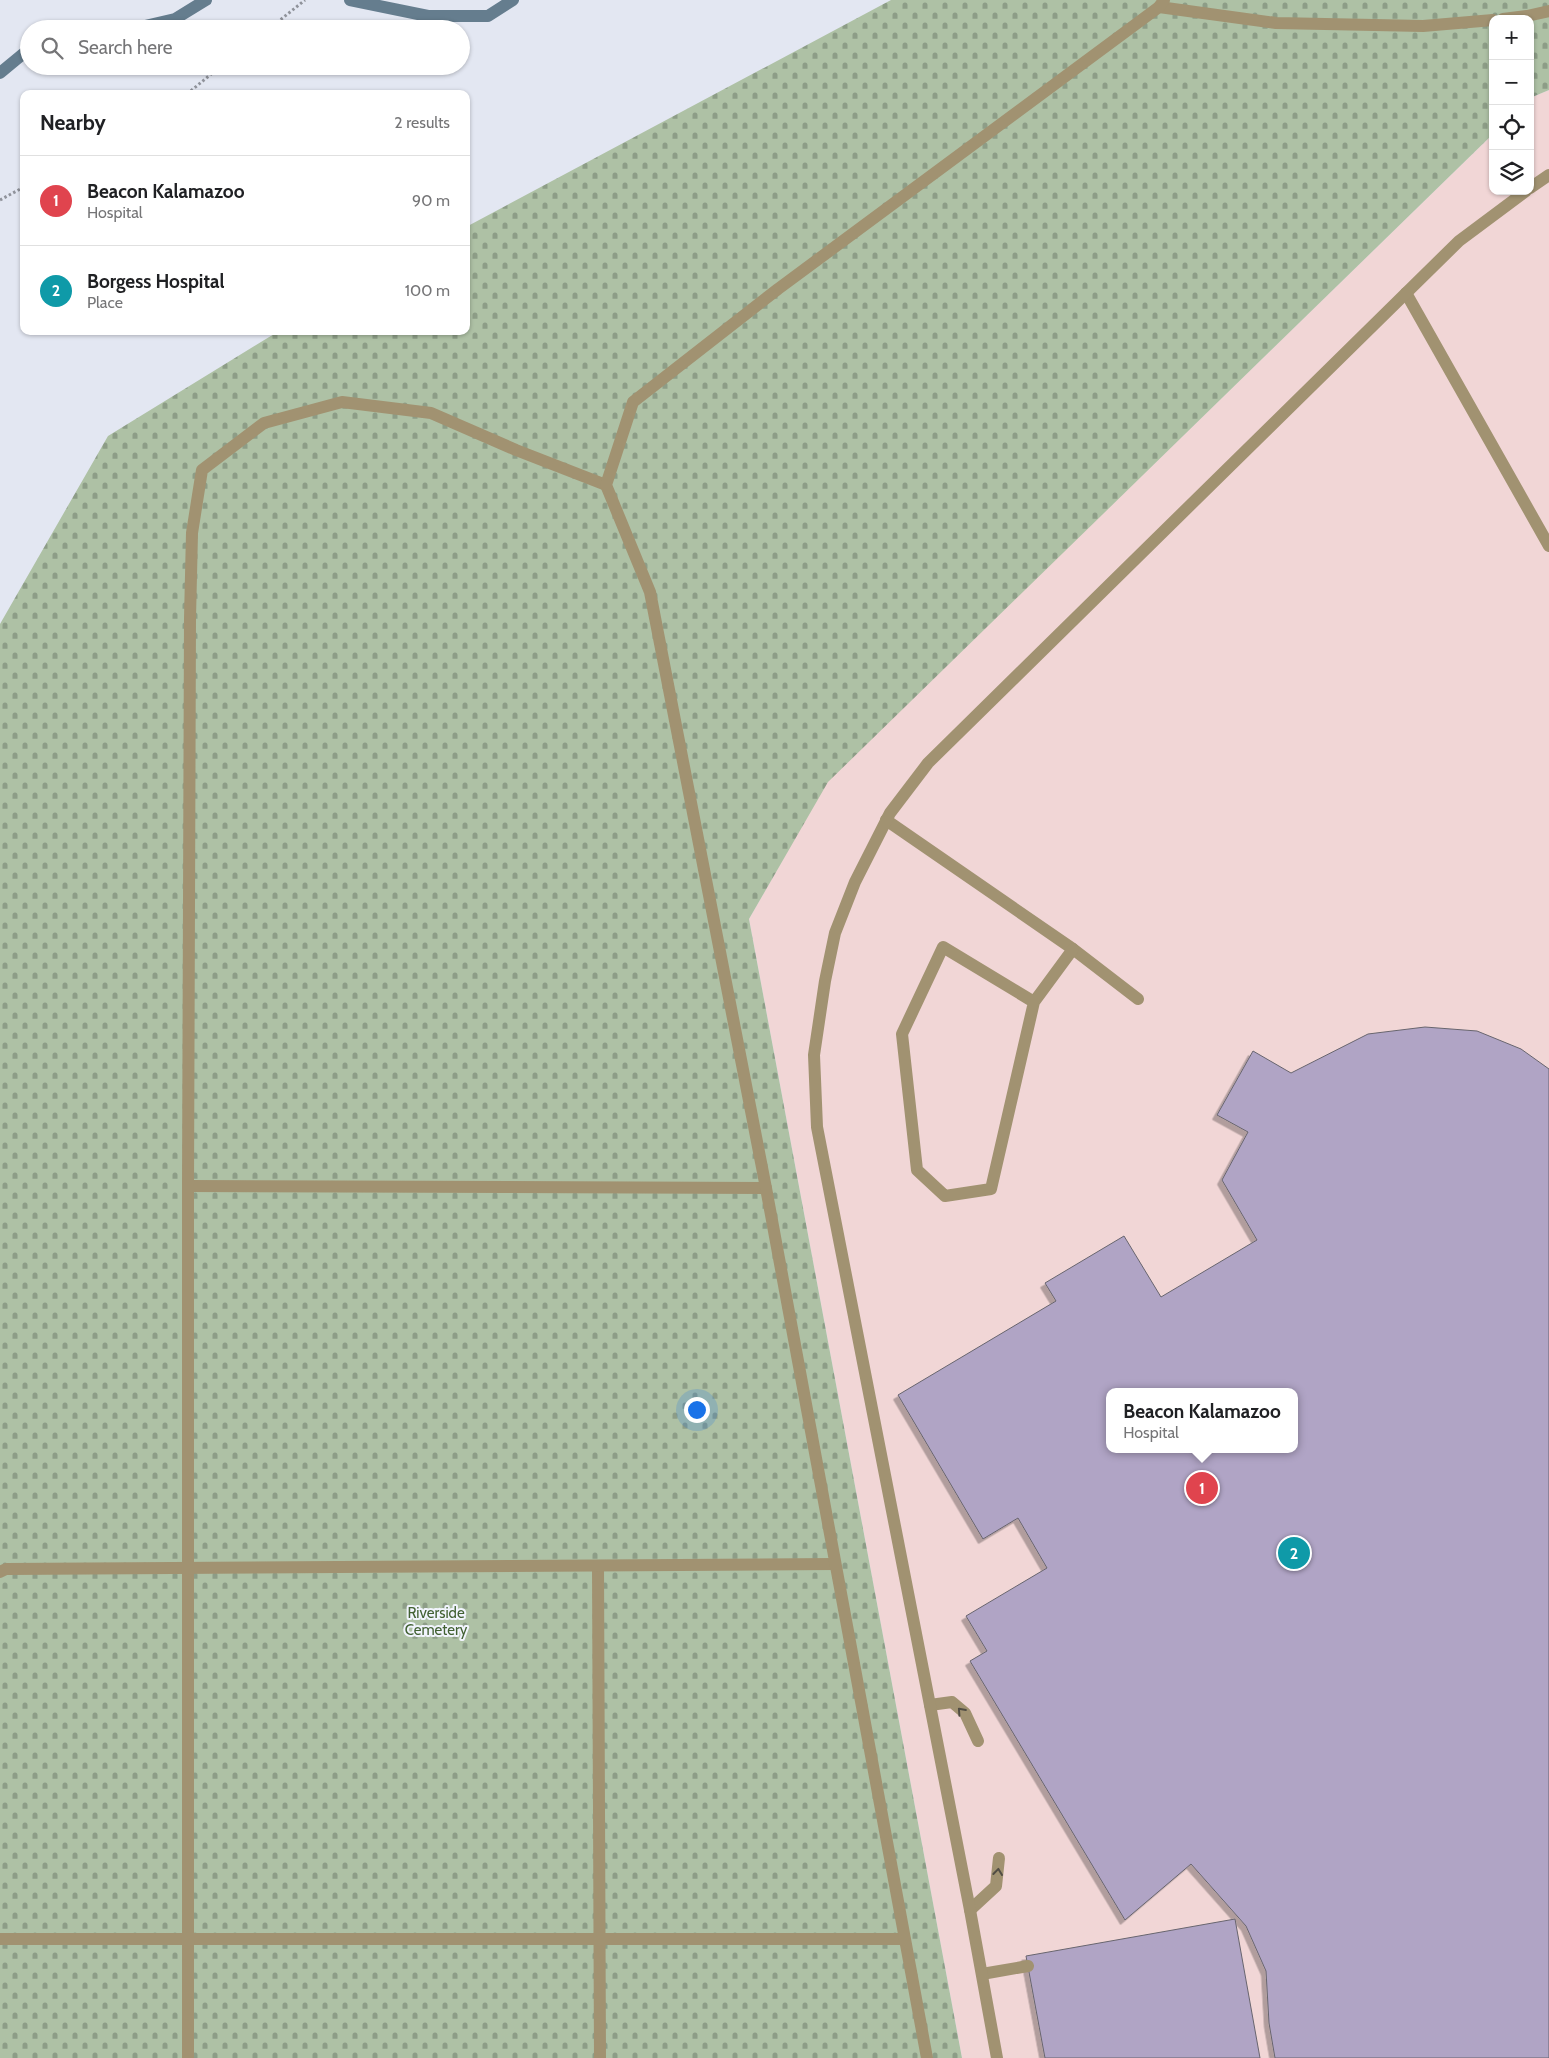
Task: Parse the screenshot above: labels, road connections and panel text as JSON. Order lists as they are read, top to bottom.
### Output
{
  "parks": ["Riverside Cemetery"],
  "page": {
    "map_buttons": ["+", "−"],
    "search": "Search here",
    "heading": ["Nearby", "2 results"],
    "list": [
      {
        "mark": "1",
        "name": "Beacon Kalamazoo",
        "note": "Hospital",
        "value": "90 m"
      },
      {
        "mark": "2",
        "name": "Borgess Hospital",
        "note": "Place",
        "value": "100 m"
      }
    ],
    "popup": ["Beacon Kalamazoo", "Hospital"],
    "pins": ["1", "2"]
  }
}
